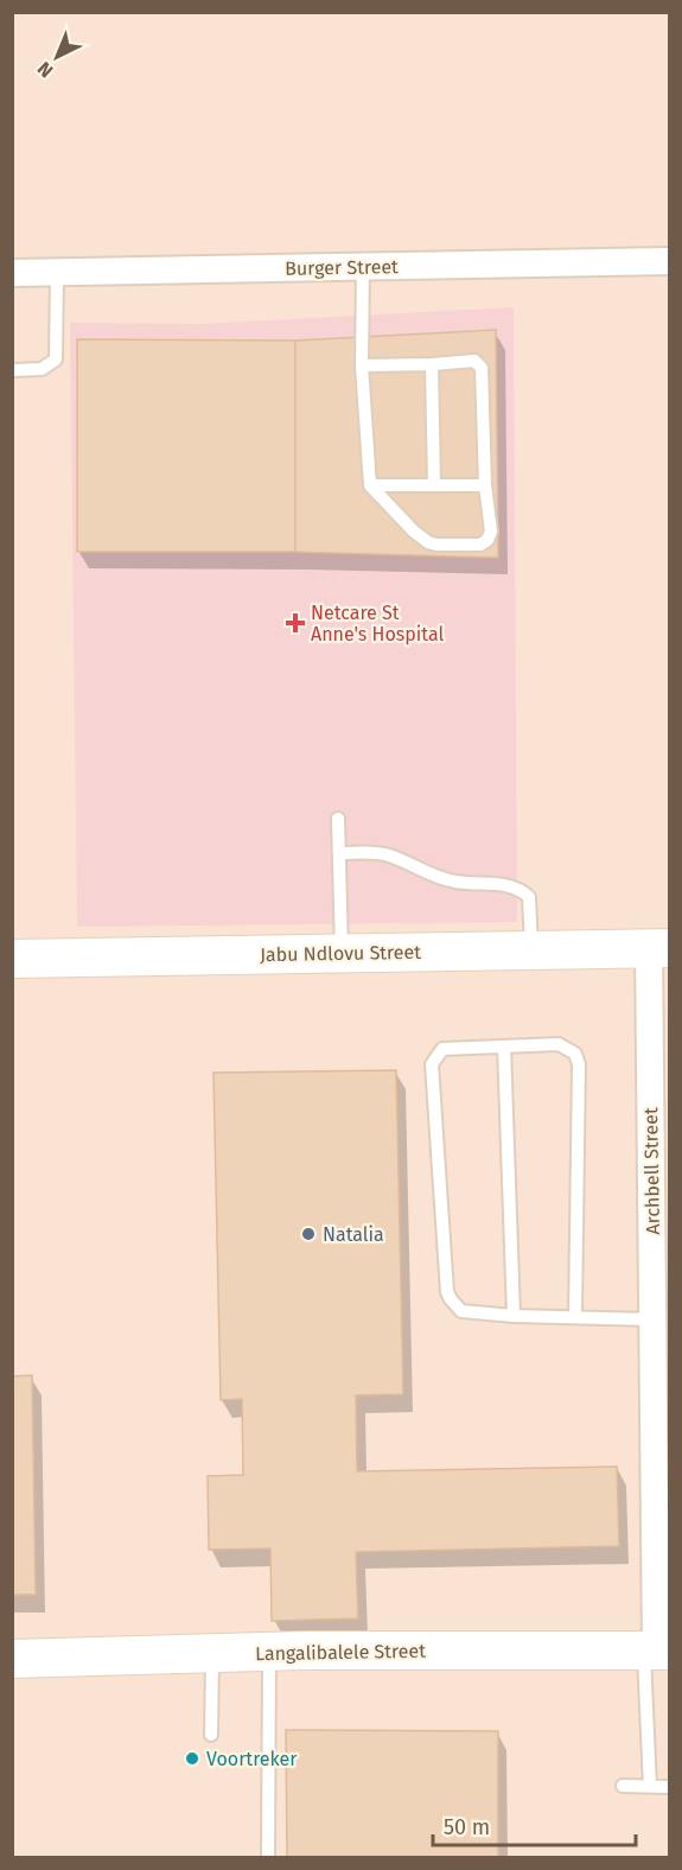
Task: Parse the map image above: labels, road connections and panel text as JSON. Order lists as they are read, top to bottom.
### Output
{
  "streets": {
    "street": [
      "Burger Street",
      "Jabu Ndlovu Street",
      "Archbell Street",
      "Langalibalele Street"
    ]
  },
  "crossings": [
    ["Jabu Ndlovu Street", "Archbell Street"],
    ["Archbell Street", "Langalibalele Street"]
  ],
  "places": {
    "health": ["Netcare St Anne's Hospital"],
    "other": ["Natalia", "Voortreker"]
  },
  "scale_bar": "50 m",
  "north": "bottom left"
}
